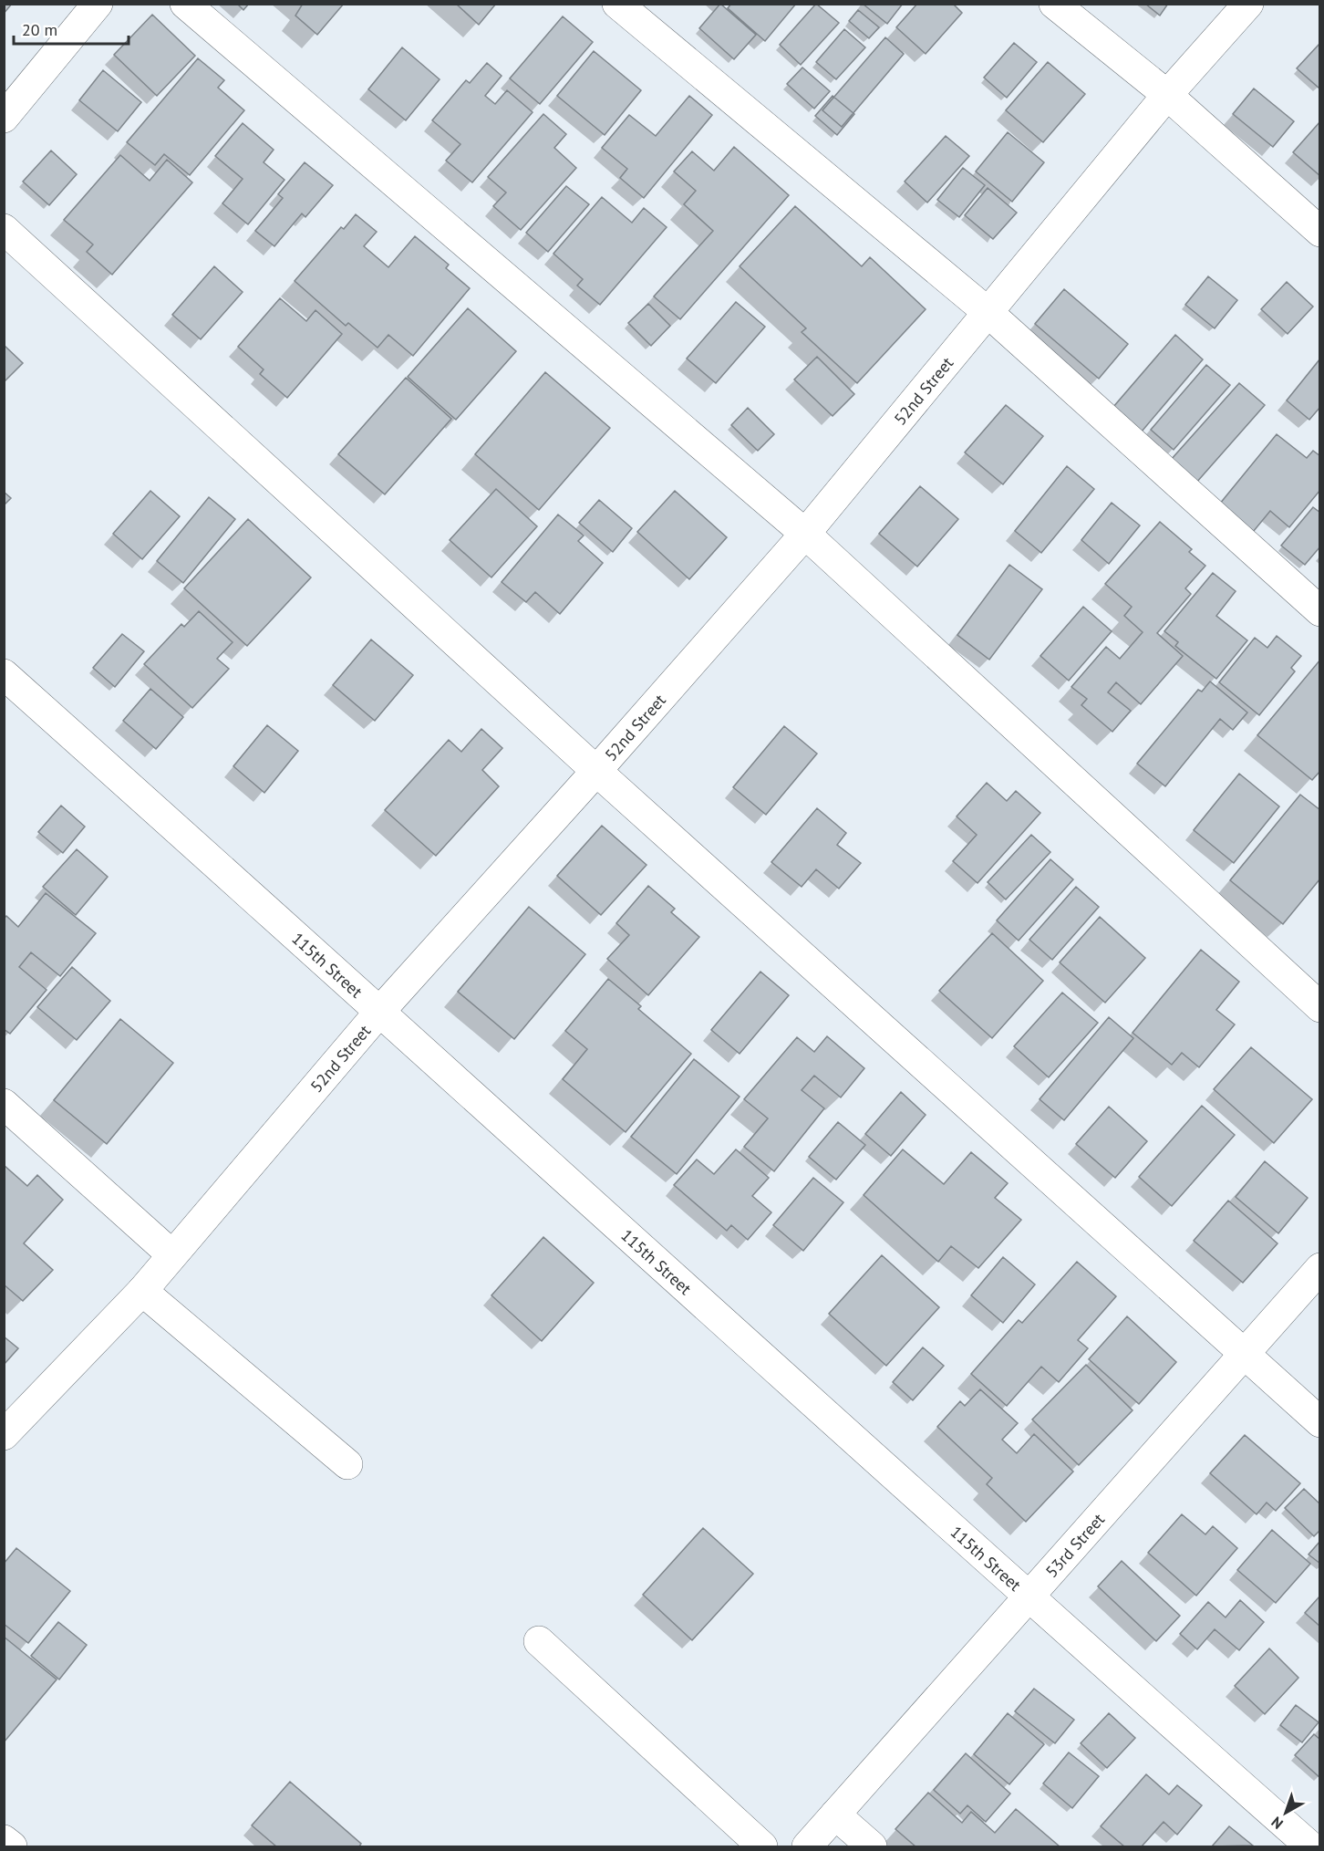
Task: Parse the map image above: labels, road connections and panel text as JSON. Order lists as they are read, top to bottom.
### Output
{
  "streets": {
    "street": ["52nd Street", "115th Street", "53rd Street"]
  },
  "crossings": [
    ["52nd Street", "115th Street"],
    ["115th Street", "53rd Street"]
  ],
  "scale_bar": "20 m",
  "north": "bottom left"
}
